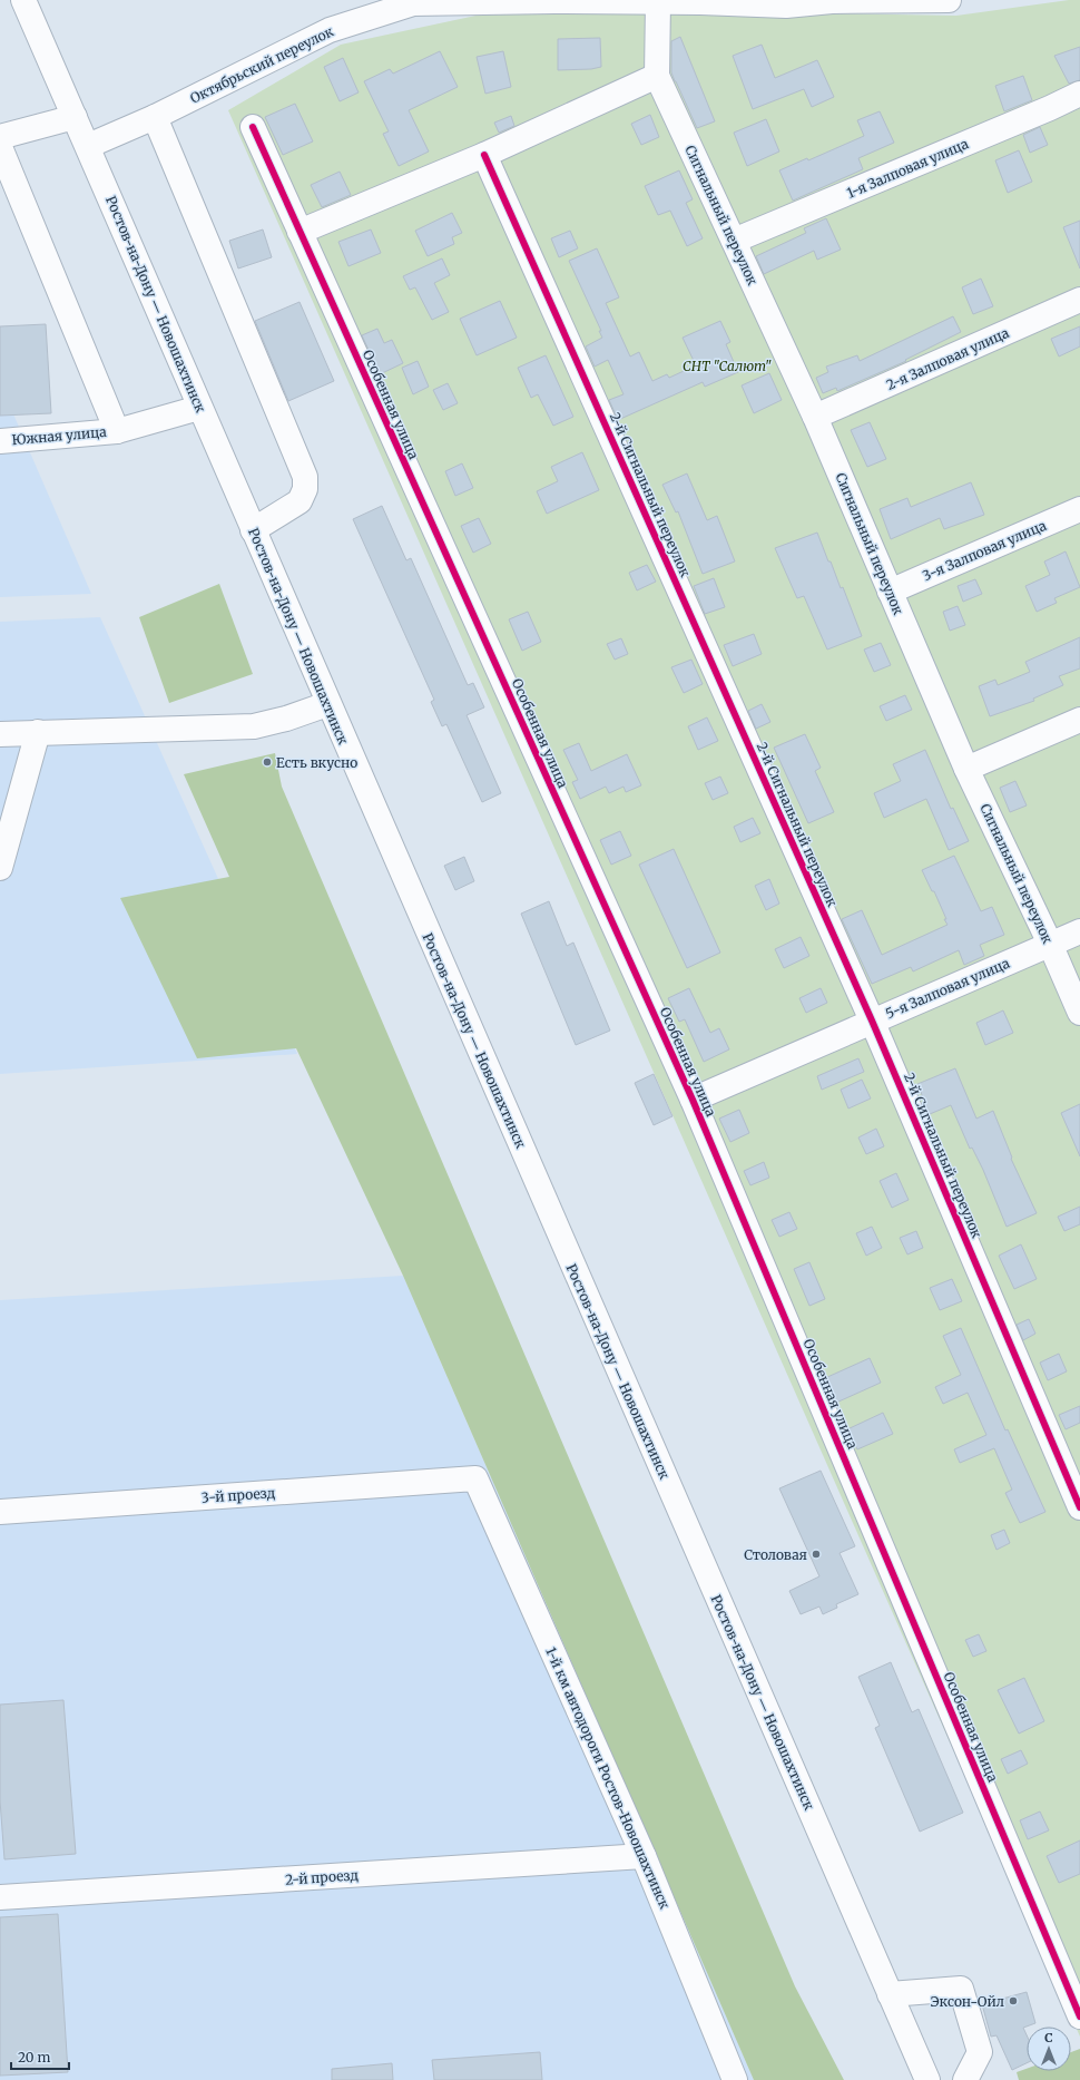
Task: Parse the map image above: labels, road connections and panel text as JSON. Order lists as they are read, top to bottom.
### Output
{
  "streets": {
    "street": [
      "Октябрьский переулок",
      "1-я Залповая улица",
      "Сигнальный переулок",
      "Ростов-на-Дону — Новошахтинск",
      "2-я Залповая улица",
      "Особенная улица",
      "Южная улица",
      "2-й Сигнальный переулок",
      "3-я Залповая улица",
      "5-я Залповая улица",
      "3-й проезд",
      "1-й км автодороги Ростов-Новошахтинск",
      "2-й проезд"
    ]
  },
  "crossings": [
    ["Октябрьский переулок", "Ростов-на-Дону — Новошахтинск"],
    ["1-я Залповая улица", "Сигнальный переулок"],
    ["Сигнальный переулок", "2-я Залповая улица"],
    ["Сигнальный переулок", "3-я Залповая улица"],
    ["Сигнальный переулок", "5-я Залповая улица"],
    ["Ростов-на-Дону — Новошахтинск", "Южная улица"],
    ["Особенная улица", "5-я Залповая улица"],
    ["2-й Сигнальный переулок", "5-я Залповая улица"],
    ["3-й проезд", "1-й км автодороги Ростов-Новошахтинск"],
    ["1-й км автодороги Ростов-Новошахтинск", "2-й проезд"]
  ],
  "parks": ["СНТ \"Салют\""],
  "places": ["Есть вкусно", "Столовая", "Эксон-Ойл"],
  "scale_bar": "20 m",
  "north": "top"
}
